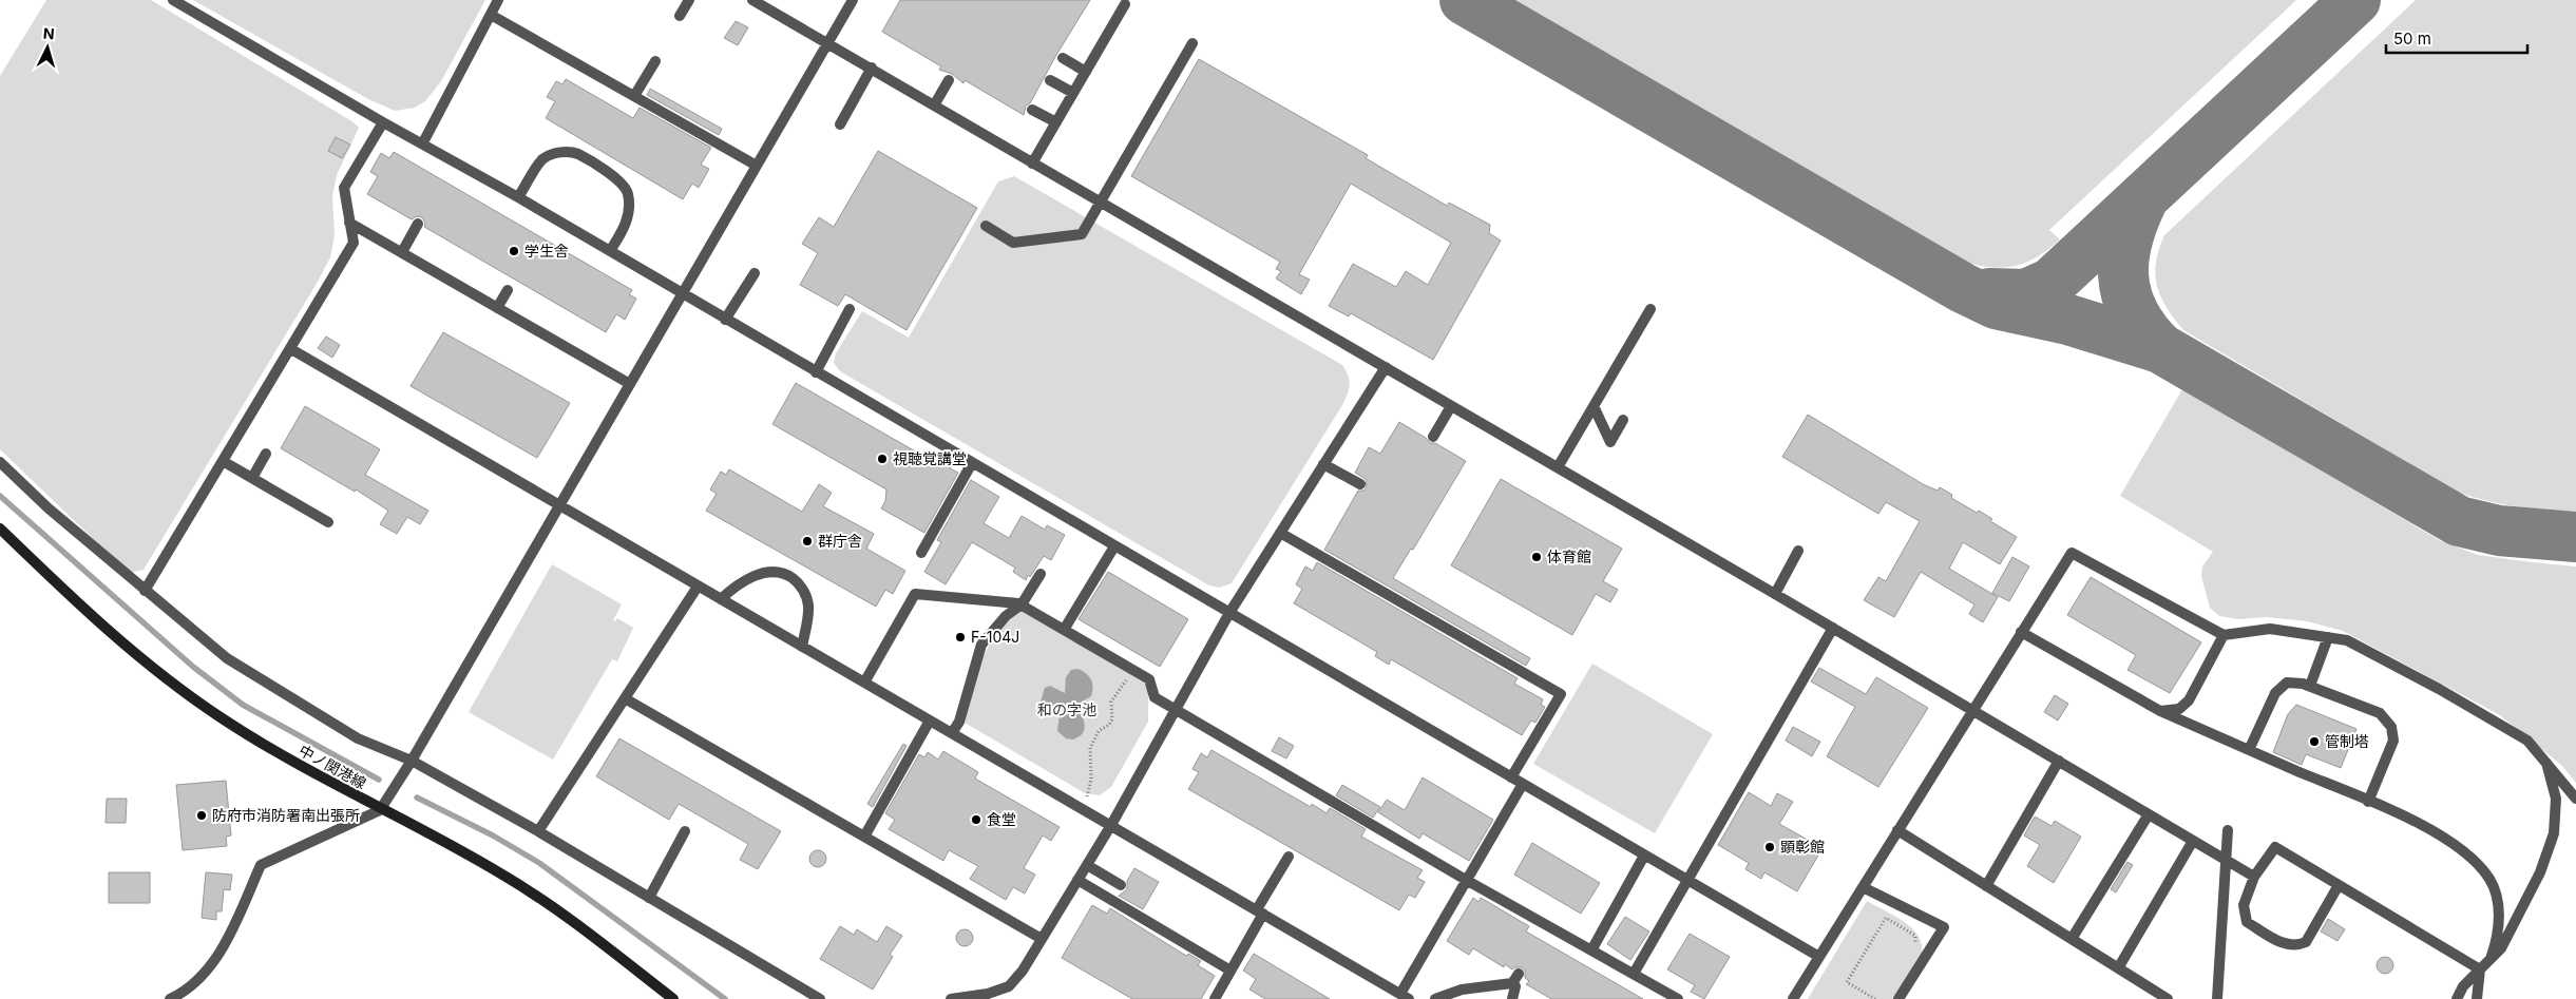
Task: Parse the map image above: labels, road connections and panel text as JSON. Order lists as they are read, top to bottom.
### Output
{
  "streets": {
    "main road": ["中ノ関港線"]
  },
  "parks": ["和の字池"],
  "places": [
    "学生舎",
    "視聴覚講堂",
    "群庁舎",
    "体育館",
    "F-104J",
    "管制塔",
    "防府市消防署南出張所",
    "食堂",
    "顕彰館"
  ],
  "scale_bar": "50 m",
  "north": "top"
}
